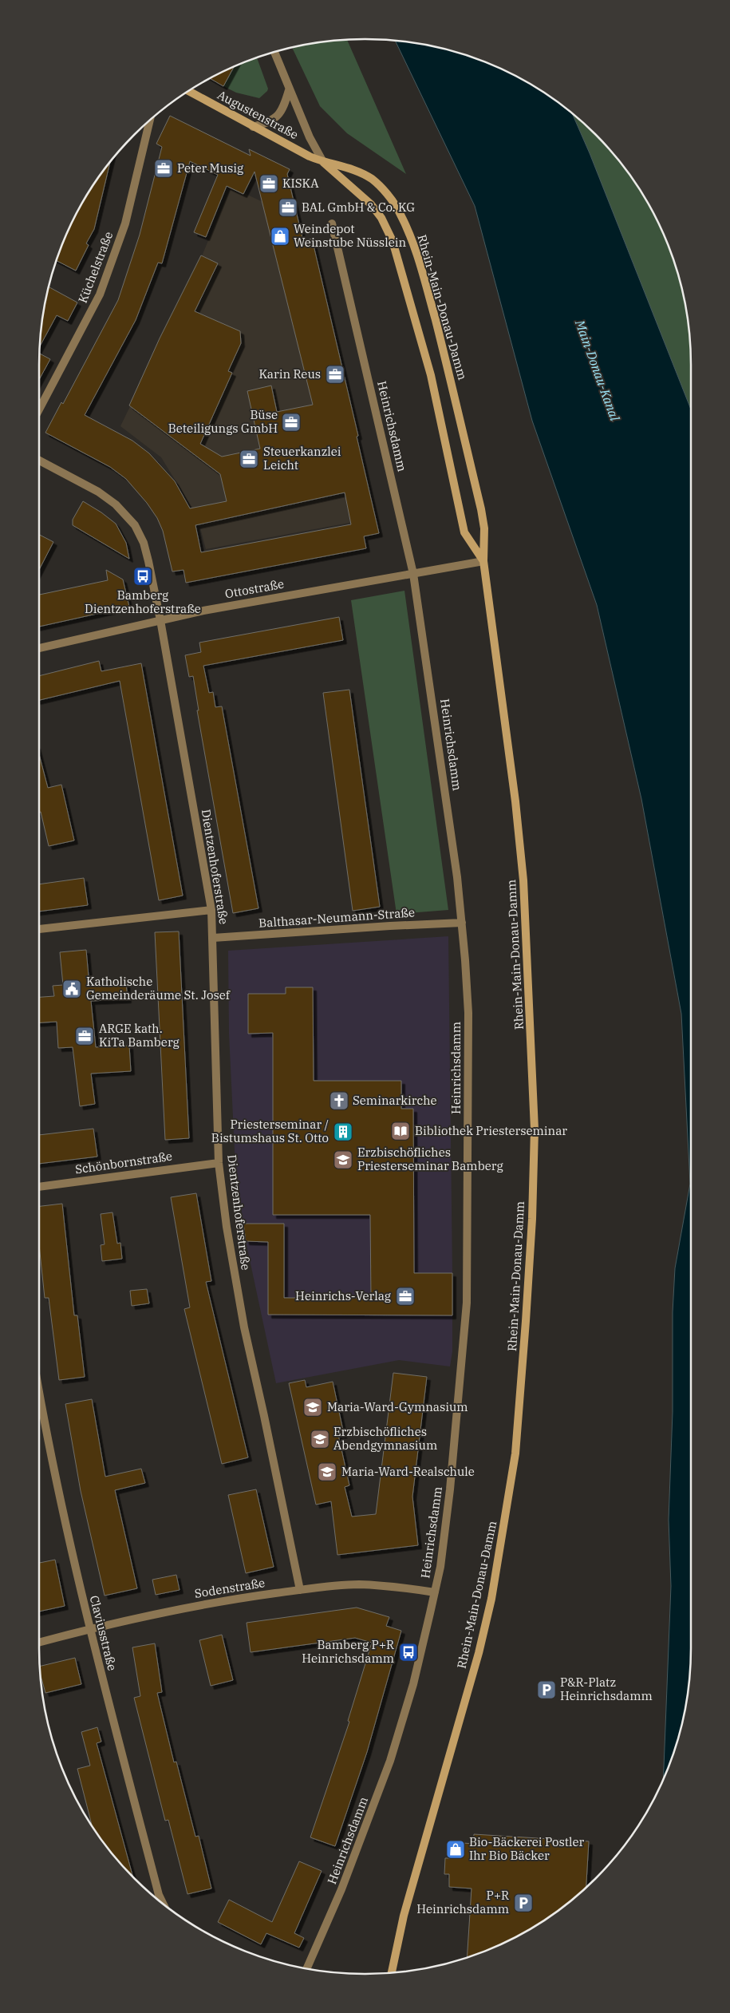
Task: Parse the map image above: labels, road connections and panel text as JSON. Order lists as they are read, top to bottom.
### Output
{
  "streets": {
    "street": [
      "Augustenstraße",
      "Küchelstraße",
      "Rhein-Main-Donau-Damm",
      "Heinrichsdamm",
      "Ottostraße",
      "Dientzenhoferstraße",
      "Balthasar-Neumann-Straße",
      "Schönbornstraße",
      "Sodenstraße",
      "Claviusstraße"
    ]
  },
  "crossings": [
    ["Augustenstraße", "Rhein-Main-Donau-Damm"],
    ["Rhein-Main-Donau-Damm", "Ottostraße"],
    ["Heinrichsdamm", "Ottostraße"],
    ["Heinrichsdamm", "Balthasar-Neumann-Straße"],
    ["Heinrichsdamm", "Sodenstraße"],
    ["Ottostraße", "Dientzenhoferstraße"],
    ["Dientzenhoferstraße", "Balthasar-Neumann-Straße"],
    ["Dientzenhoferstraße", "Schönbornstraße"],
    ["Dientzenhoferstraße", "Sodenstraße"],
    ["Sodenstraße", "Claviusstraße"]
  ],
  "water": ["Main-Donau-Kanal"],
  "places": {
    "office": [
      "Peter Musig",
      "KISKA",
      "BAL GmbH & Co. KG",
      "Karin Reus",
      "Büse Beteiligungs GmbH",
      "Steuerkanzlei Leicht",
      "ARGE kath. KiTa Bamberg",
      "Heinrichs-Verlag"
    ],
    "shop": ["Weindepot Weinstube Nüsslein", "Bio-Bäckerei Postler Ihr Bio Bäcker"],
    "bus stop": ["Bamberg Dientzenhoferstraße", "Bamberg P+R Heinrichsdamm"],
    "public building": ["Katholische Gemeinderäume St. Josef"],
    "church": ["Seminarkirche"],
    "library": ["Bibliothek Priesterseminar"],
    "building": ["Priesterseminar / Bistumshaus St. Otto"],
    "school or university": [
      "Erzbischöfliches Priesterseminar Bamberg",
      "Maria-Ward-Gymnasium",
      "Erzbischöfliches Abendgymnasium",
      "Maria-Ward-Realschule"
    ],
    "parking": ["P&R-Platz Heinrichsdamm", "P+R Heinrichsdamm"]
  }
}
